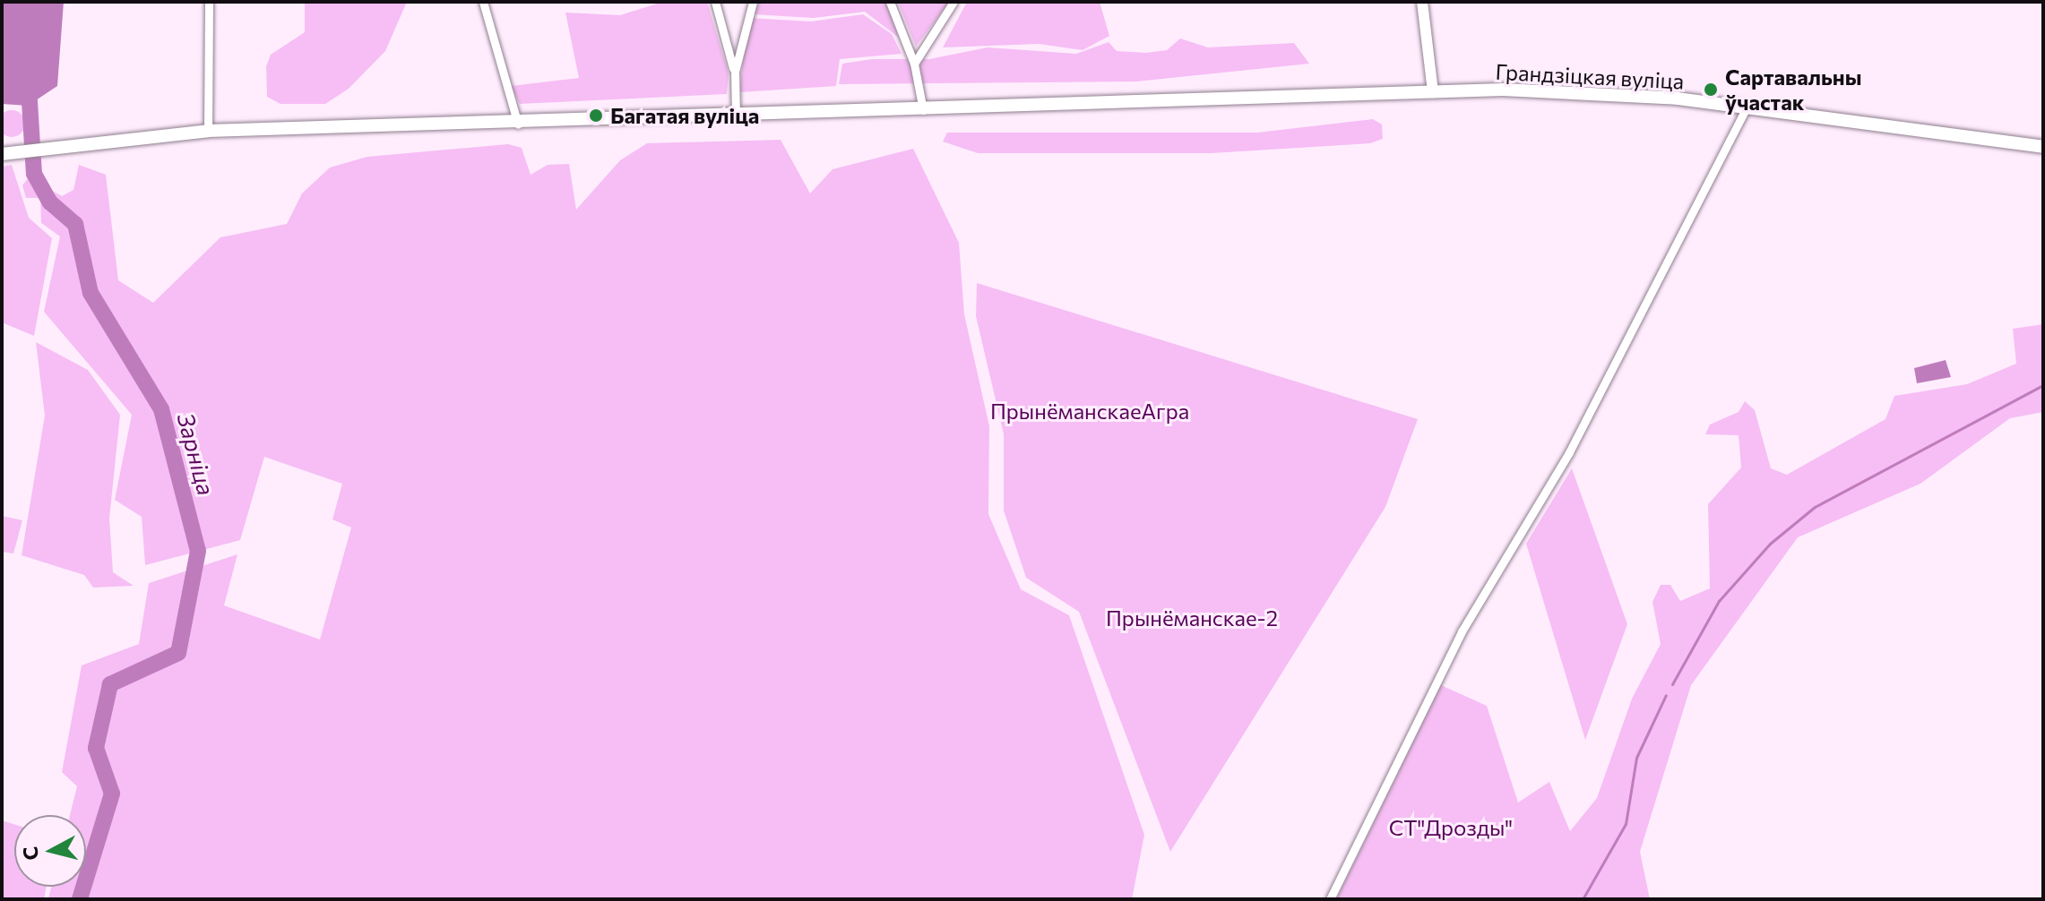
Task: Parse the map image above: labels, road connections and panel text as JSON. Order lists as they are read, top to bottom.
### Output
{
  "streets": {
    "main road": ["Грандзіцкая вуліца"]
  },
  "water": ["Зарніца"],
  "parks": ["ПрынёманскаеАгра", "Прынёманскае-2", "СТ\"Дрозды\""],
  "places": ["Сартавальны ўчастак", "Багатая вуліца"],
  "north": "left"
}
